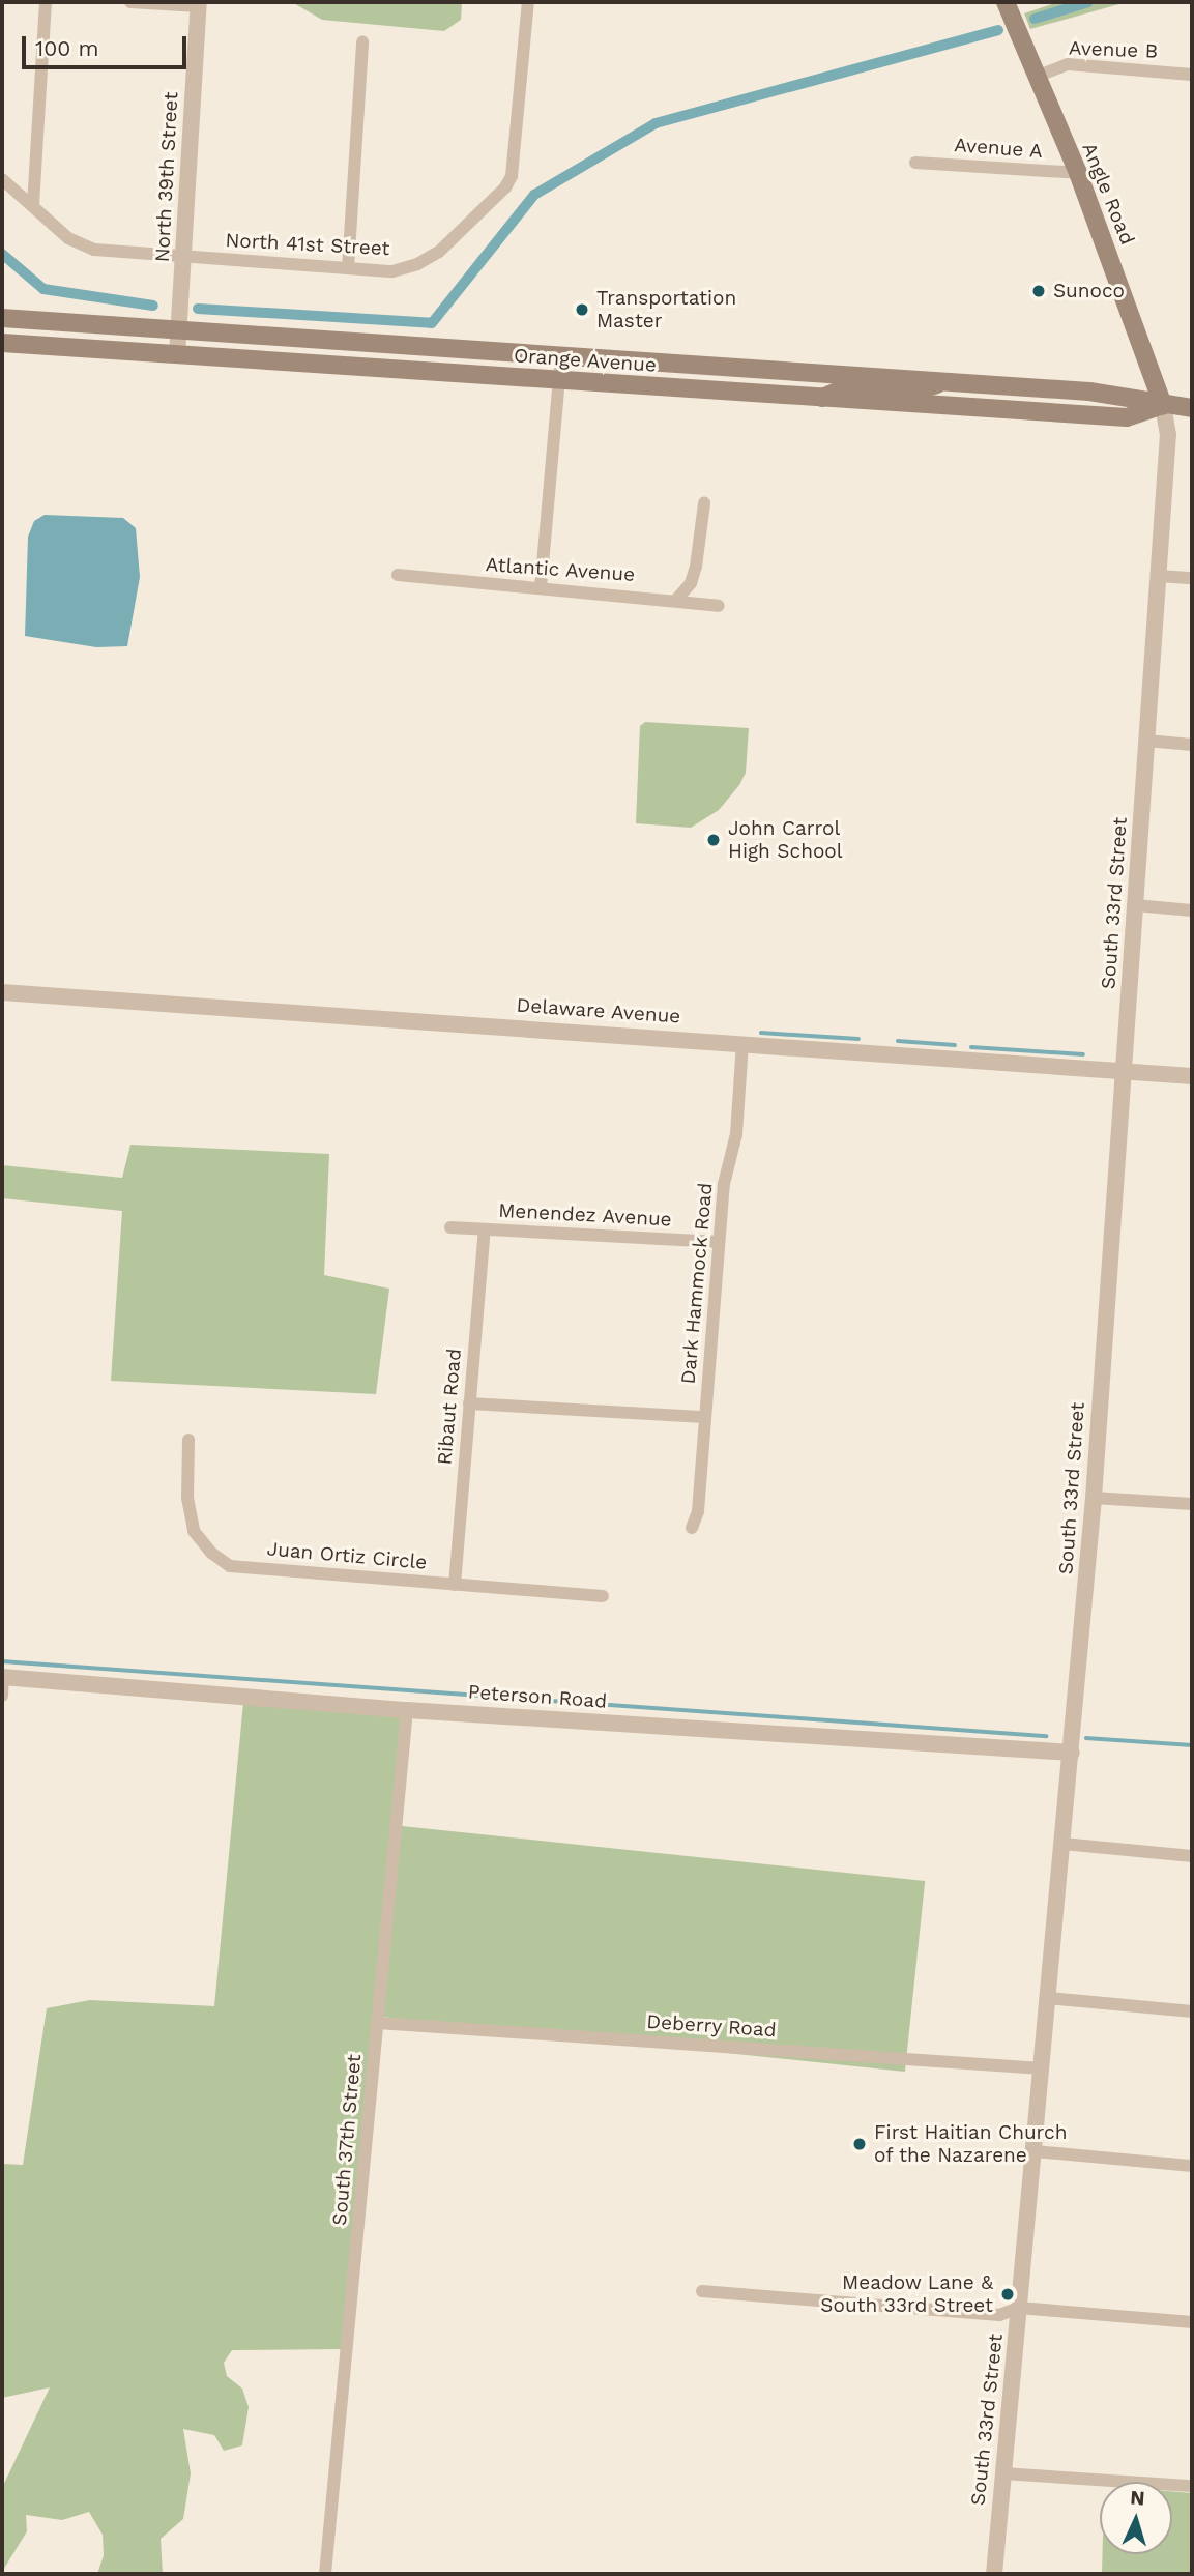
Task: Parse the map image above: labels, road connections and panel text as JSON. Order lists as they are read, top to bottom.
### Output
{
  "streets": {
    "main road": ["Angle Road", "Orange Avenue"],
    "street": [
      "Avenue B",
      "Avenue A",
      "North 39th Street",
      "North 41st Street",
      "Atlantic Avenue",
      "South 33rd Street",
      "Delaware Avenue",
      "Menendez Avenue",
      "Dark Hammock Road",
      "Ribaut Road",
      "Juan Ortiz Circle",
      "Peterson Road",
      "Deberry Road",
      "South 37th Street"
    ]
  },
  "crossings": [
    ["Avenue B", "Angle Road"],
    ["Avenue A", "Angle Road"],
    ["North 39th Street", "North 41st Street"],
    ["North 39th Street", "Orange Avenue"],
    ["Angle Road", "Orange Avenue"],
    ["Angle Road", "South 33rd Street"],
    ["Orange Avenue", "South 33rd Street"],
    ["South 33rd Street", "Delaware Avenue"],
    ["South 33rd Street", "Peterson Road"],
    ["South 33rd Street", "Deberry Road"],
    ["Delaware Avenue", "Dark Hammock Road"],
    ["Menendez Avenue", "Dark Hammock Road"],
    ["Menendez Avenue", "Ribaut Road"],
    ["Ribaut Road", "Juan Ortiz Circle"],
    ["Peterson Road", "South 37th Street"],
    ["Deberry Road", "South 37th Street"]
  ],
  "places": [
    "Sunoco",
    "Transportation Master",
    "John Carrol High School",
    "First Haitian Church of the Nazarene",
    "Meadow Lane & South 33rd Street"
  ],
  "scale_bar": "100 m",
  "north": "top"
}
